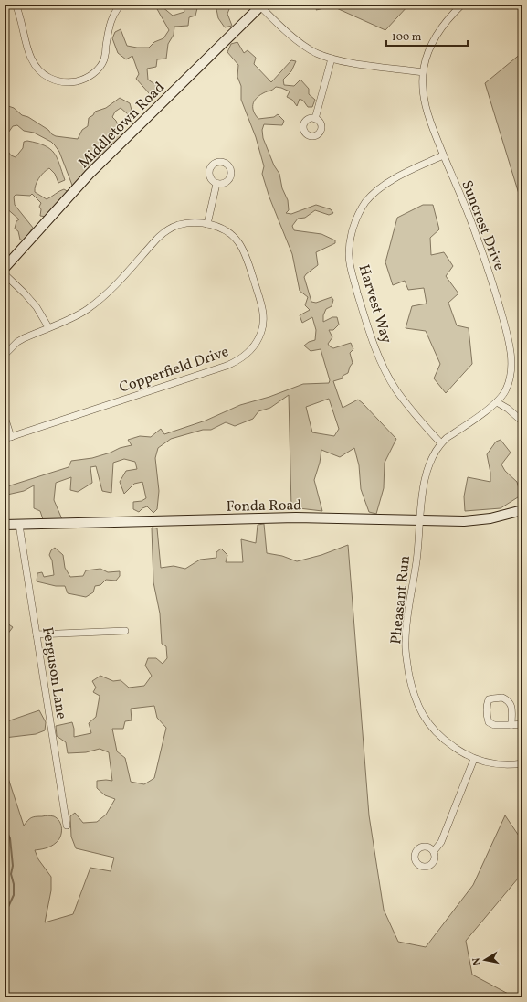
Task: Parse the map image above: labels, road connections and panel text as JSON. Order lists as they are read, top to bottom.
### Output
{
  "streets": {
    "street": [
      "Middletown Road",
      "Suncrest Drive",
      "Harvest Way",
      "Copperfield Drive",
      "Fonda Road",
      "Pheasant Run",
      "Ferguson Lane"
    ]
  },
  "crossings": [
    ["Suncrest Drive", "Harvest Way"],
    ["Suncrest Drive", "Fonda Road"],
    ["Suncrest Drive", "Pheasant Run"],
    ["Fonda Road", "Pheasant Run"],
    ["Fonda Road", "Ferguson Lane"]
  ],
  "scale_bar": "100 m",
  "north": "left"
}
